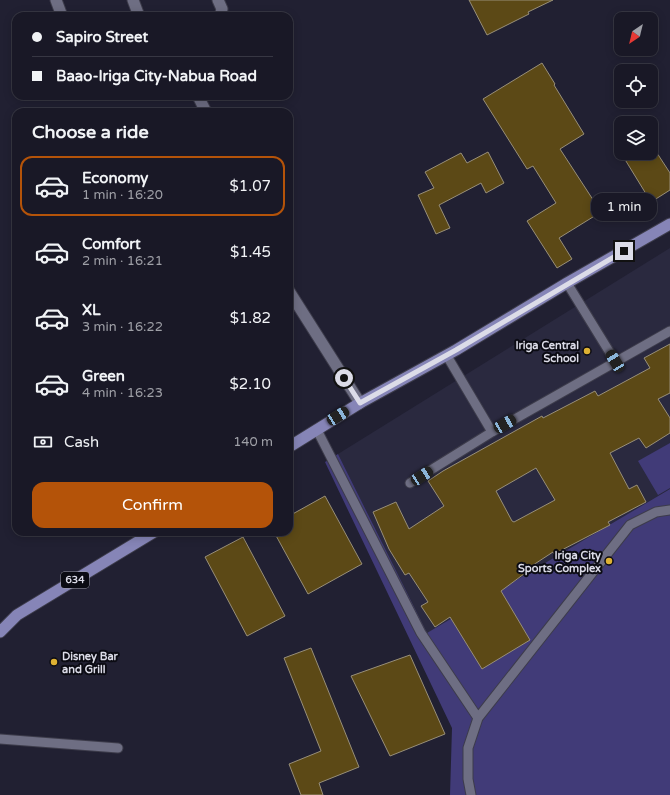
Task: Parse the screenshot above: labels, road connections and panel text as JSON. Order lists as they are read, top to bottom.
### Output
{
  "streets": {
    "main road": ["634"]
  },
  "places": ["Iriga Central School", "Iriga City Sports Complex", "Disney Bar and Grill"],
  "north": "bottom left",
  "page": {
    "banner": ["Sapiro Street", "Baao-Iriga City-Nabua Road"],
    "heading": "Choose a ride",
    "list": [
      {
        "name": "Economy",
        "note": "1 min · 16:20",
        "value": "$1.07"
      },
      {
        "name": "Comfort",
        "note": "2 min · 16:21",
        "value": "$1.45"
      },
      {
        "name": "XL",
        "note": "3 min · 16:22",
        "value": "$1.82"
      },
      {
        "name": "Green",
        "note": "4 min · 16:23",
        "value": "$2.10"
      }
    ],
    "bubble": "1 min",
    "pay": ["Cash", "140 m"],
    "buttons": "Confirm"
  }
}
